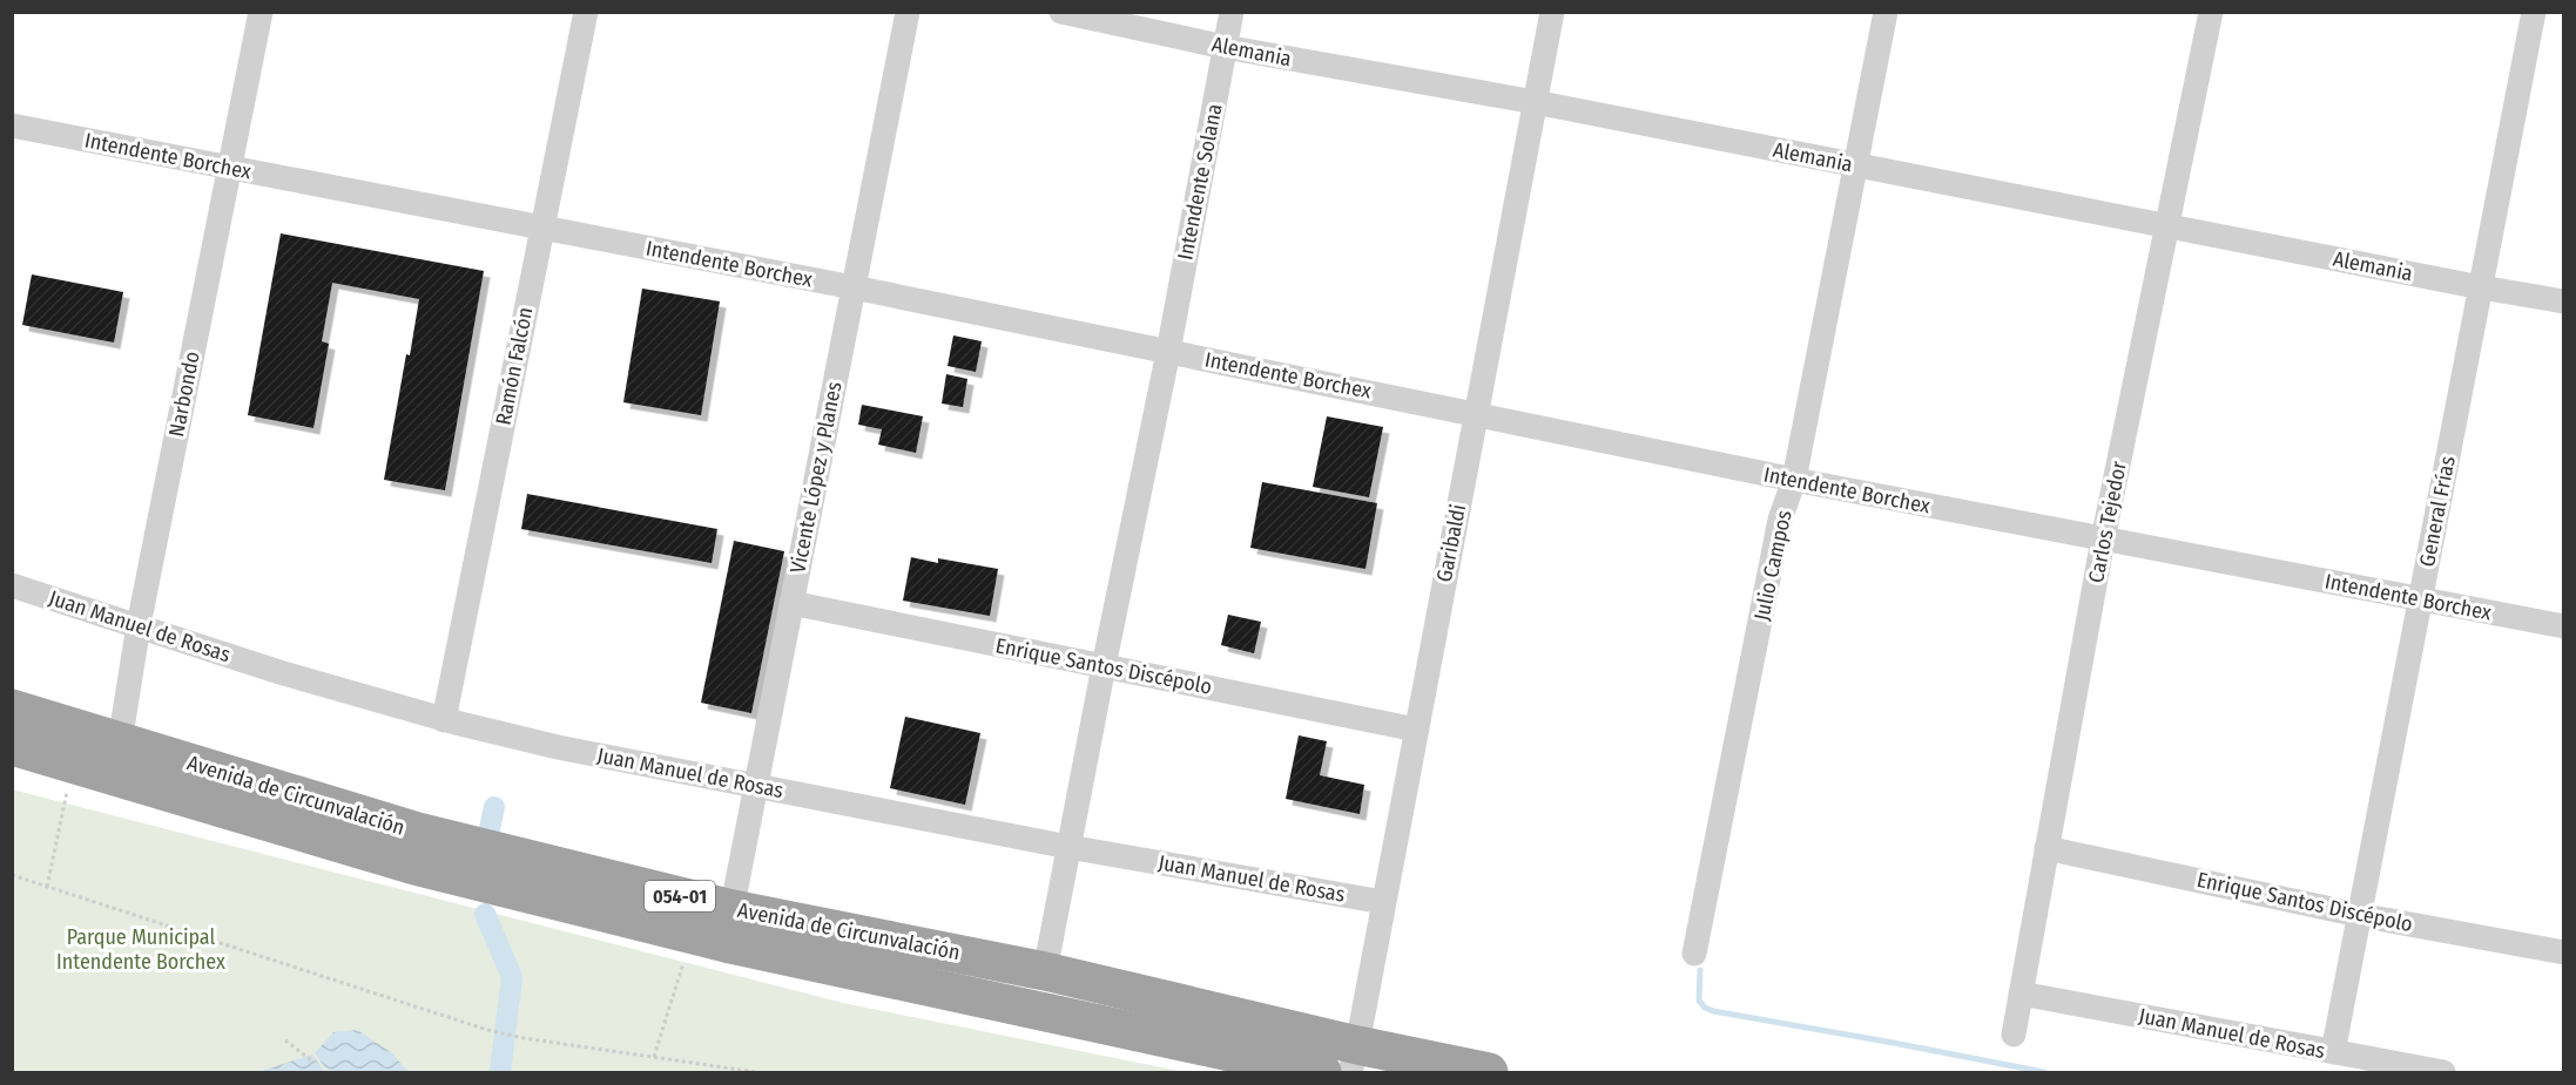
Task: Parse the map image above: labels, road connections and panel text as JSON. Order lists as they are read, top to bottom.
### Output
{
  "streets": {
    "highway": ["Avenida de Circunvalación", "054-01"],
    "street": [
      "Alemania",
      "Intendente Borchex",
      "Intendente Solana",
      "Ramón Falcón",
      "Narbondo",
      "Vicente López y Planes",
      "General Frías",
      "Carlos Tejedor",
      "Garibaldi",
      "Julio Campos",
      "Juan Manuel de Rosas",
      "Enrique Santos Discépolo"
    ]
  },
  "crossings": [
    ["Alemania", "Intendente Solana"],
    ["Alemania", "General Frías"],
    ["Alemania", "Carlos Tejedor"],
    ["Alemania", "Garibaldi"],
    ["Alemania", "Julio Campos"],
    ["Intendente Borchex", "Intendente Solana"],
    ["Intendente Borchex", "Ramón Falcón"],
    ["Intendente Borchex", "Narbondo"],
    ["Intendente Borchex", "Vicente López y Planes"],
    ["Intendente Borchex", "General Frías"],
    ["Intendente Borchex", "Carlos Tejedor"],
    ["Intendente Borchex", "Garibaldi"],
    ["Intendente Borchex", "Julio Campos"],
    ["Intendente Solana", "Juan Manuel de Rosas"],
    ["Intendente Solana", "Enrique Santos Discépolo"],
    ["Intendente Solana", "Avenida de Circunvalación"],
    ["Ramón Falcón", "Juan Manuel de Rosas"],
    ["Narbondo", "Juan Manuel de Rosas"],
    ["Narbondo", "Avenida de Circunvalación"],
    ["Vicente López y Planes", "Juan Manuel de Rosas"],
    ["Vicente López y Planes", "Enrique Santos Discépolo"],
    ["Vicente López y Planes", "Avenida de Circunvalación"],
    ["General Frías", "Juan Manuel de Rosas"],
    ["General Frías", "Enrique Santos Discépolo"],
    ["Carlos Tejedor", "Juan Manuel de Rosas"],
    ["Carlos Tejedor", "Enrique Santos Discépolo"],
    ["Garibaldi", "Juan Manuel de Rosas"],
    ["Garibaldi", "Enrique Santos Discépolo"],
    ["Garibaldi", "Avenida de Circunvalación"]
  ],
  "parks": ["Parque Municipal Intendente Borchex"]
}
